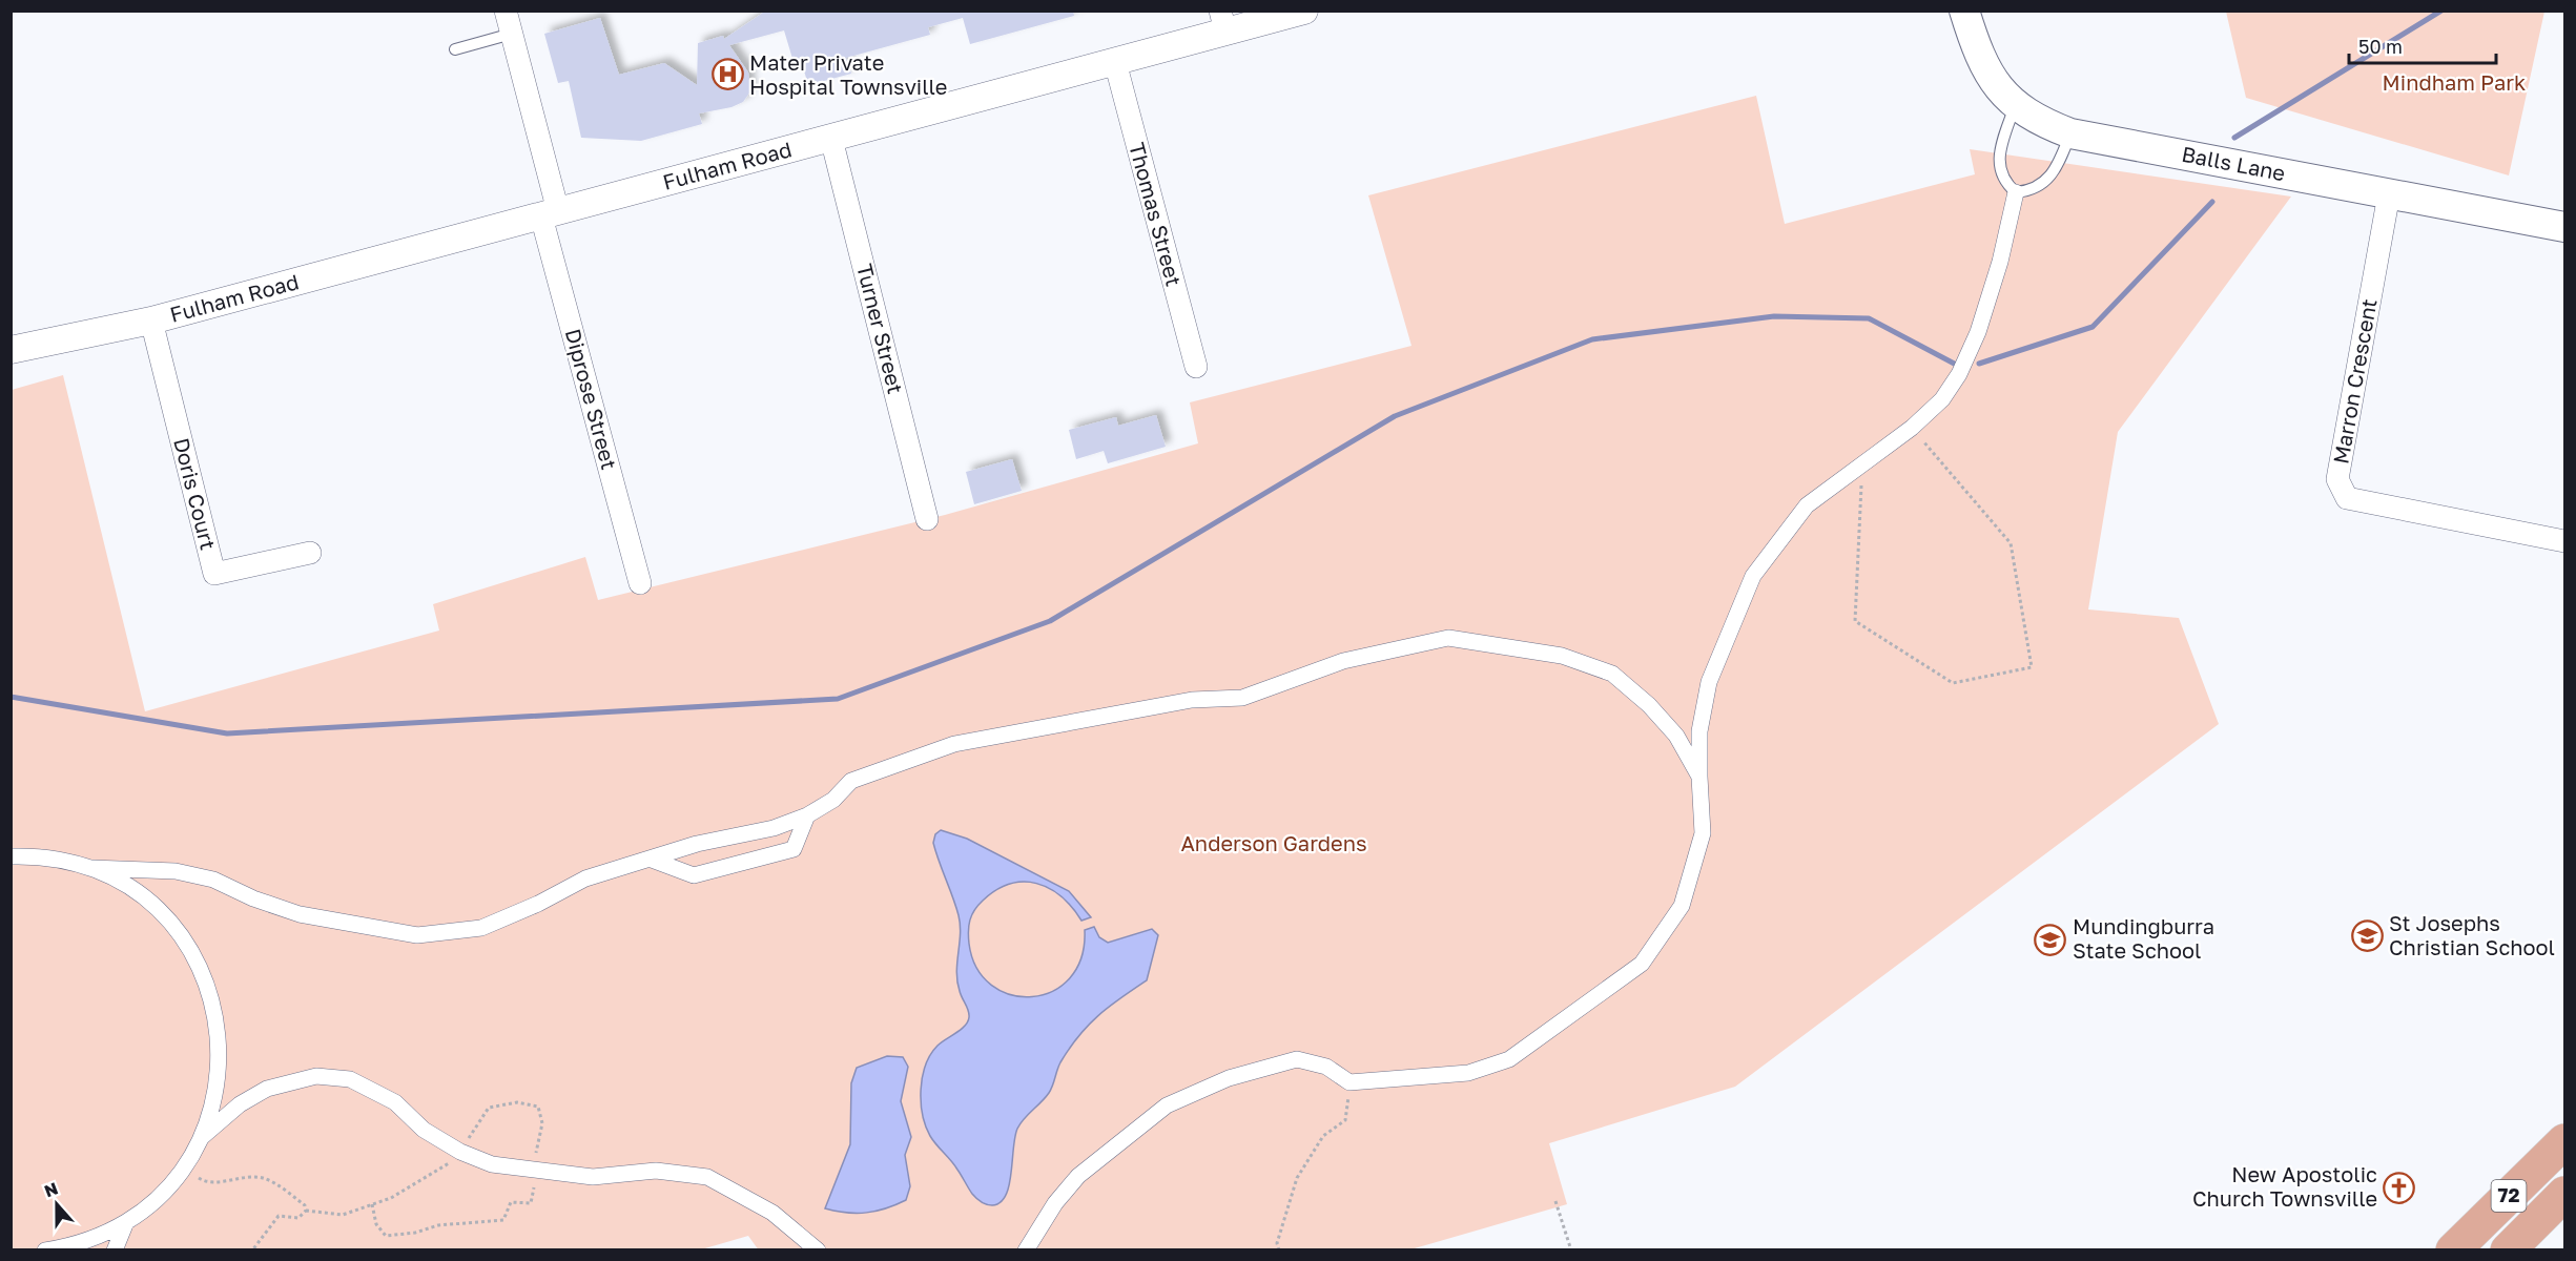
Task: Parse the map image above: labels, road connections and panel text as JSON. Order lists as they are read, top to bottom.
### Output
{
  "streets": {
    "main road": ["Balls Lane", "72"],
    "street": [
      "Fulham Road",
      "Thomas Street",
      "Turner Street",
      "Marron Crescent",
      "Diprose Street",
      "Doris Court"
    ]
  },
  "crossings": [
    ["Balls Lane", "Marron Crescent"],
    ["Fulham Road", "Thomas Street"],
    ["Fulham Road", "Turner Street"],
    ["Fulham Road", "Diprose Street"],
    ["Fulham Road", "Doris Court"]
  ],
  "parks": ["Mindham Park", "Anderson Gardens"],
  "places": {
    "hospital": ["Mater Private Hospital Townsville"],
    "school or university": ["St Josephs Christian School", "Mundingburra State School"],
    "church": ["New Apostolic Church Townsville"]
  },
  "scale_bar": "50 m",
  "north": "top"
}
